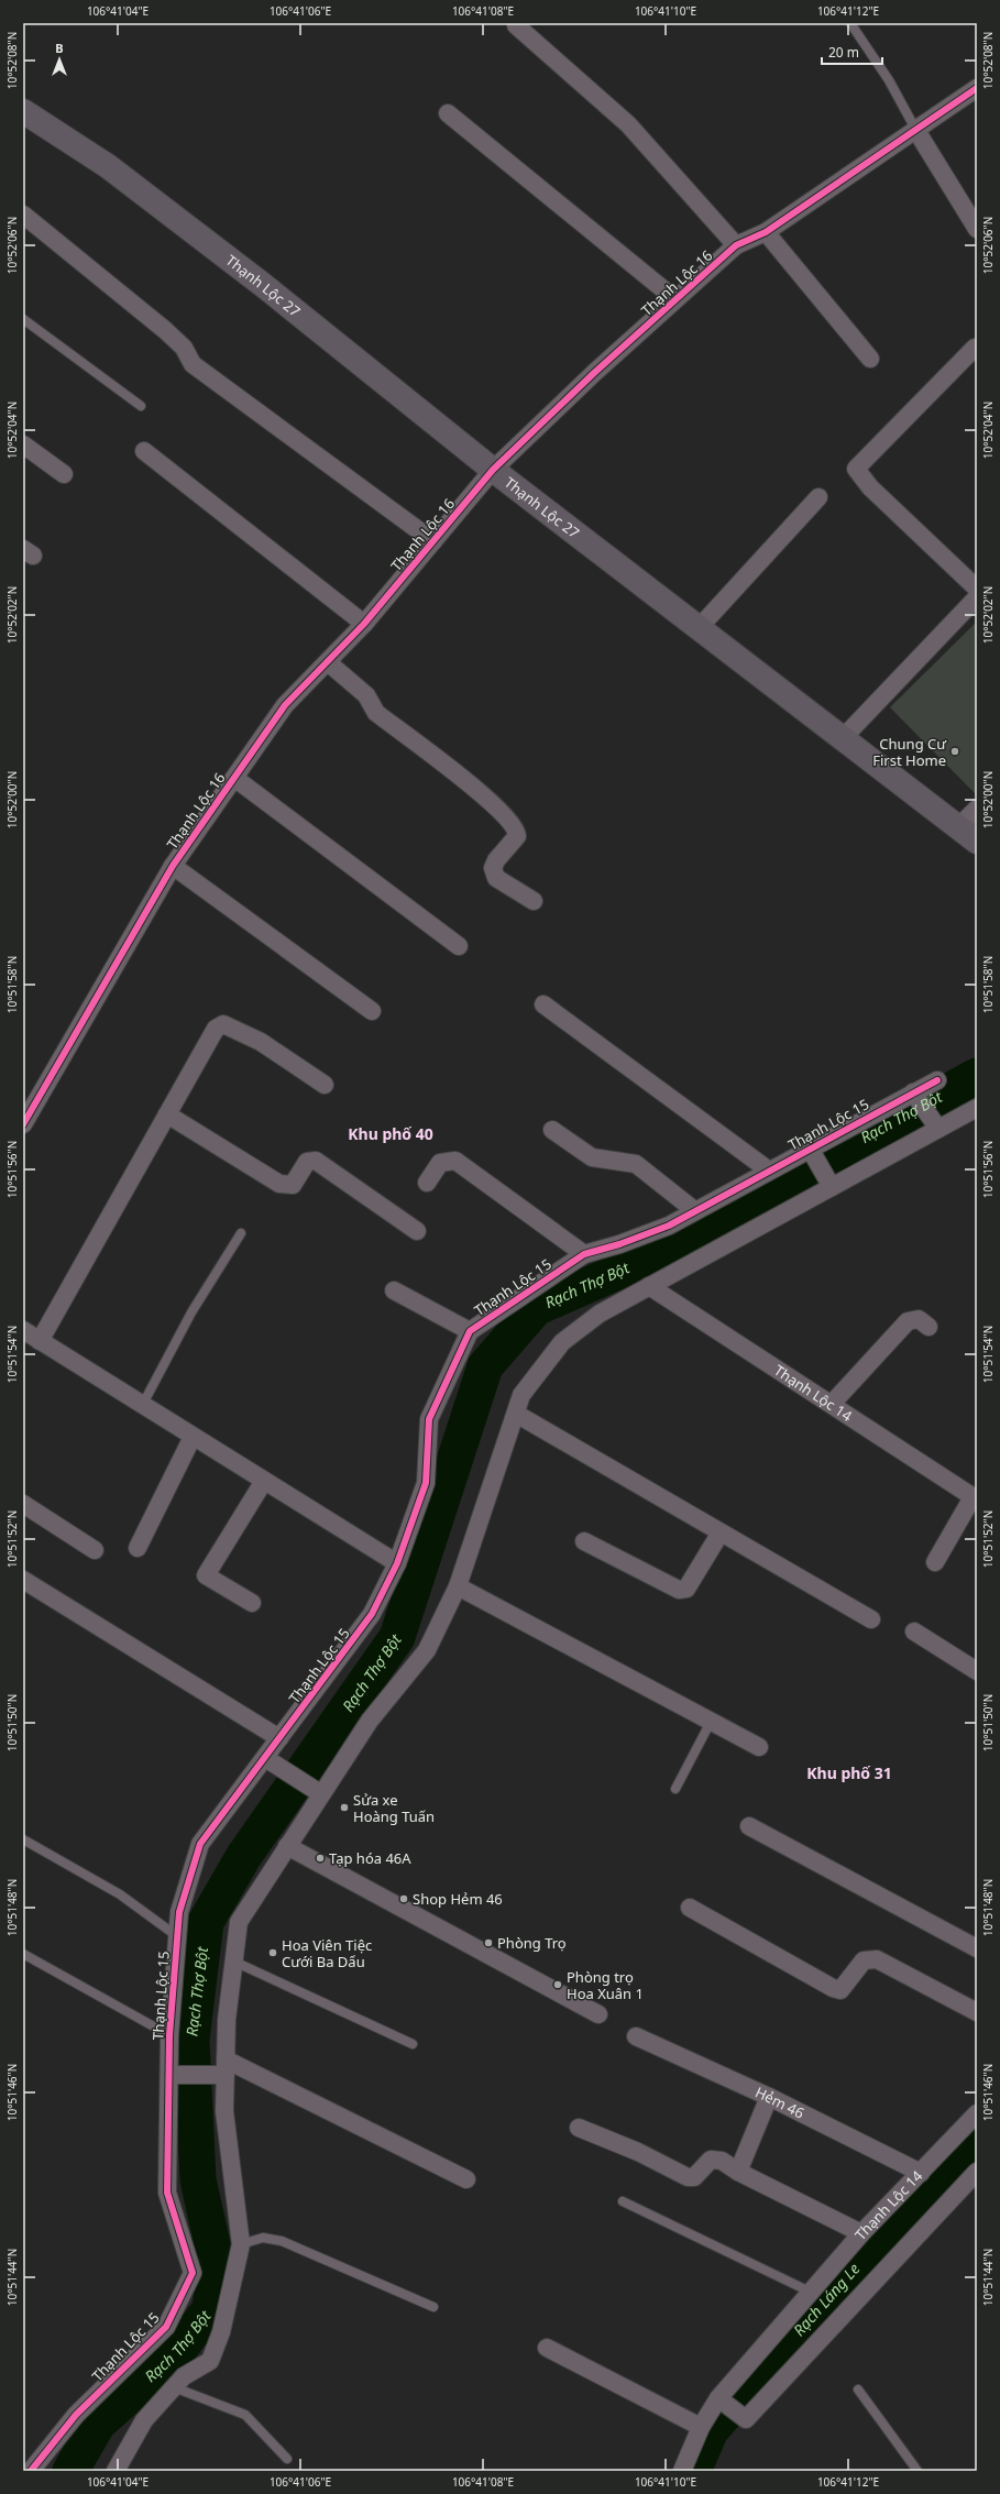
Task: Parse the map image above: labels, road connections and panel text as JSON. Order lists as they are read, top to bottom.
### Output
{
  "streets": {
    "street": [
      "Thạnh Lộc 16",
      "Thạnh Lộc 27",
      "Thạnh Lộc 15",
      "Thạnh Lộc 14",
      "Hẻm 46"
    ]
  },
  "crossings": [
    ["Thạnh Lộc 16", "Thạnh Lộc 27"],
    ["Thạnh Lộc 14", "Hẻm 46"]
  ],
  "districts": ["Khu phố 40", "Khu phố 31"],
  "water": ["Rạch Thợ Bột", "Rạch Láng Le"],
  "places": [
    "Chung Cư First Home",
    "Sửa xe Hoàng Tuấn",
    "Tạp hóa 46A",
    "Shop Hẻm 46",
    "Phòng Trọ",
    "Hoa Viên Tiệc Cưới Ba Dẩu",
    "Phòng trọ Hoa Xuân 1"
  ],
  "scale_bar": "20 m",
  "north": "top",
  "coordinates": [
    "106°41'04\"E",
    "106°41'06\"E",
    "106°41'08\"E",
    "106°41'10\"E",
    "106°41'12\"E",
    "10°52'08\"N",
    "10°52'06\"N",
    "10°52'04\"N",
    "10°52'02\"N",
    "10°52'00\"N",
    "10°51'58\"N",
    "10°51'56\"N",
    "10°51'54\"N",
    "10°51'52\"N",
    "10°51'50\"N",
    "10°51'48\"N",
    "10°51'46\"N",
    "10°51'44\"N"
  ]
}
